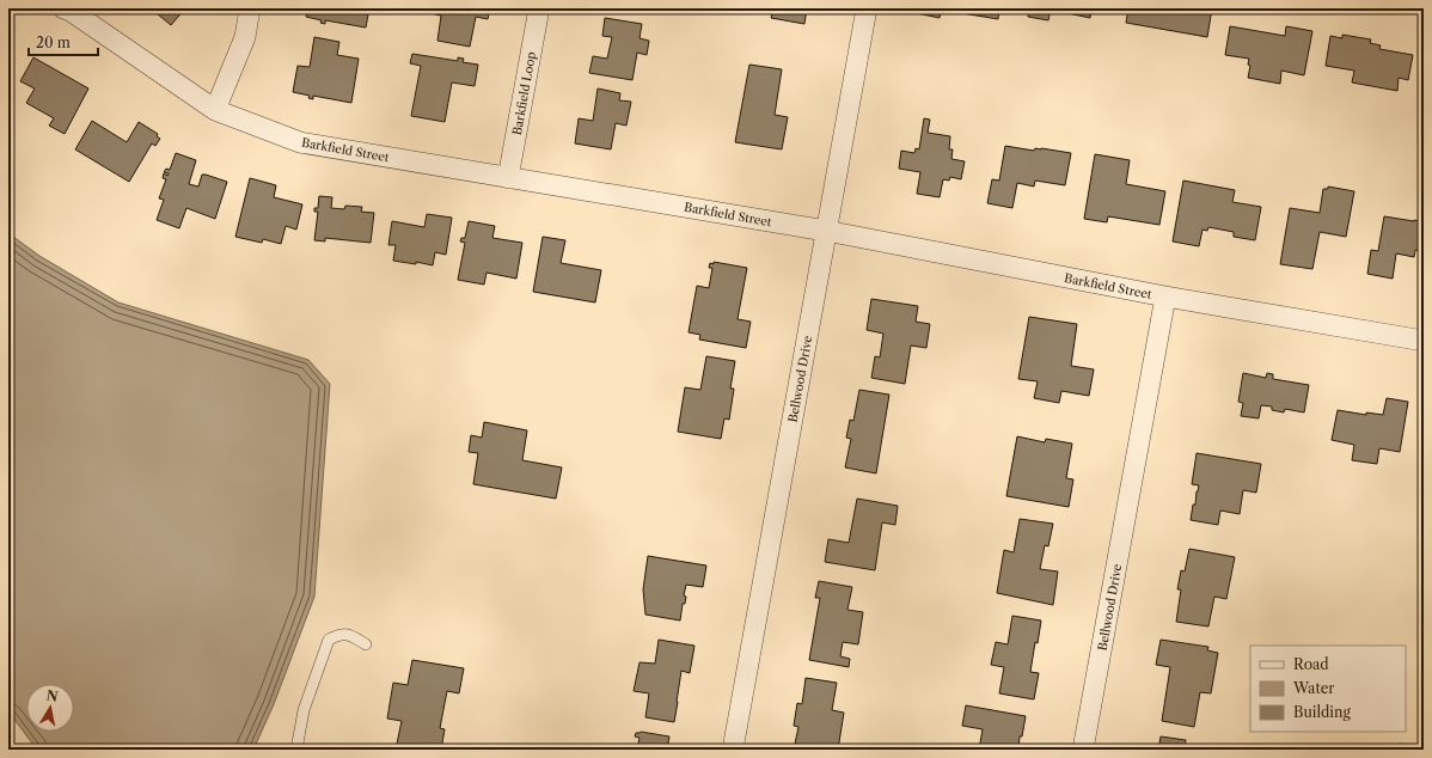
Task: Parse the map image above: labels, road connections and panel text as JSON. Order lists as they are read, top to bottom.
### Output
{
  "streets": {
    "street": ["Barkfield Loop", "Barkfield Street", "Bellwood Drive"]
  },
  "crossings": [
    ["Barkfield Loop", "Barkfield Street"],
    ["Barkfield Street", "Bellwood Drive"]
  ],
  "legend": ["Road", "Water", "Building"],
  "scale_bar": "20 m",
  "north": "top"
}
